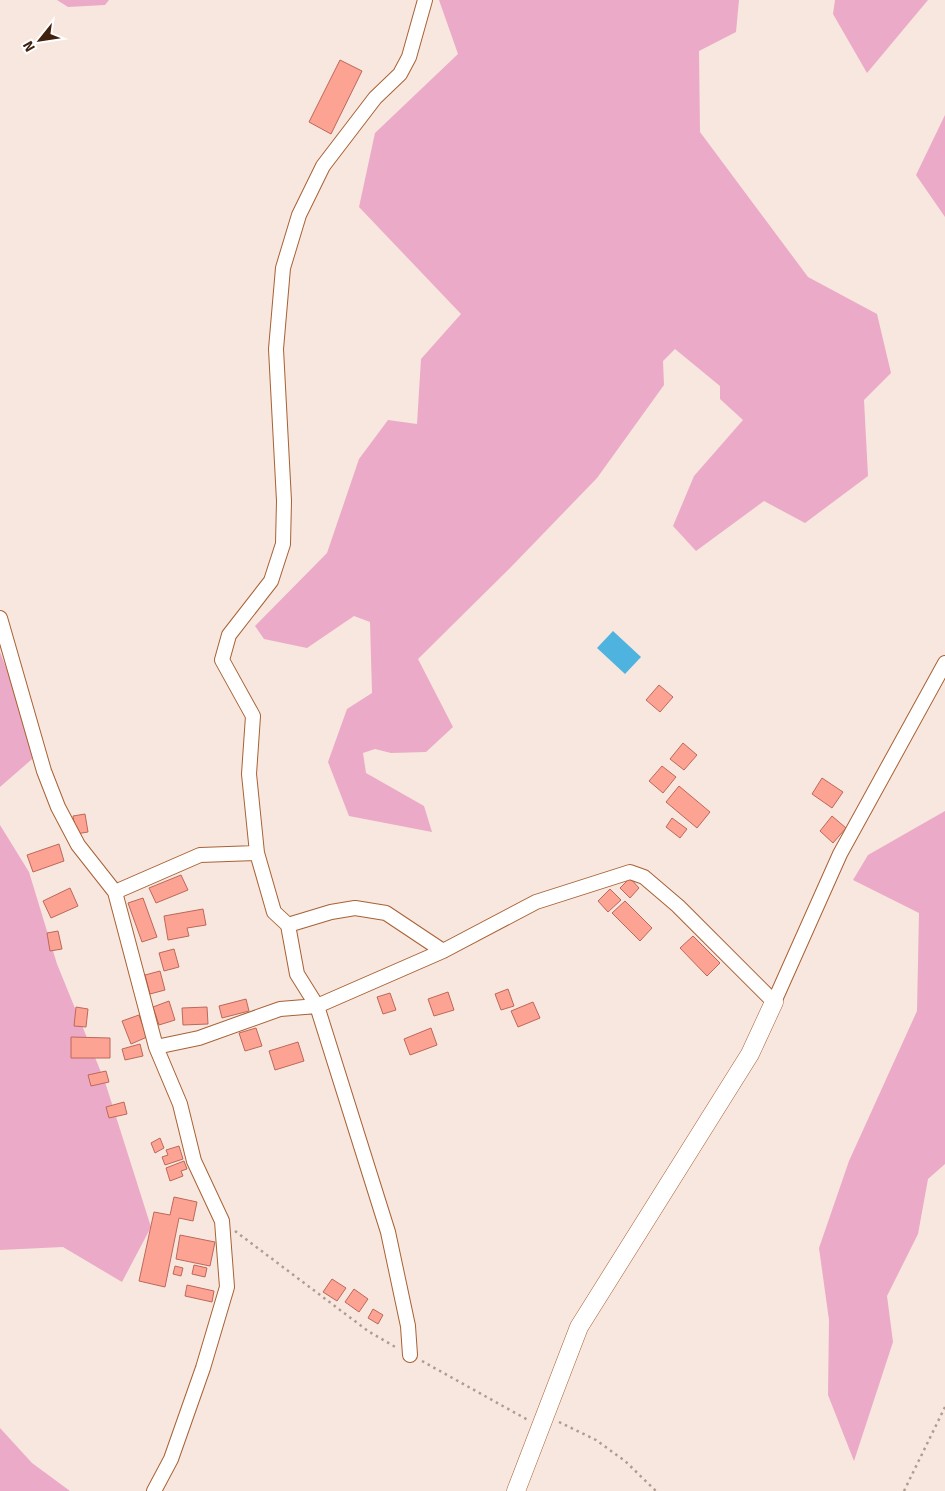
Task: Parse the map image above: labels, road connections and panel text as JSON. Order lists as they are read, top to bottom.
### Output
{
  "north": "bottom left"
}
